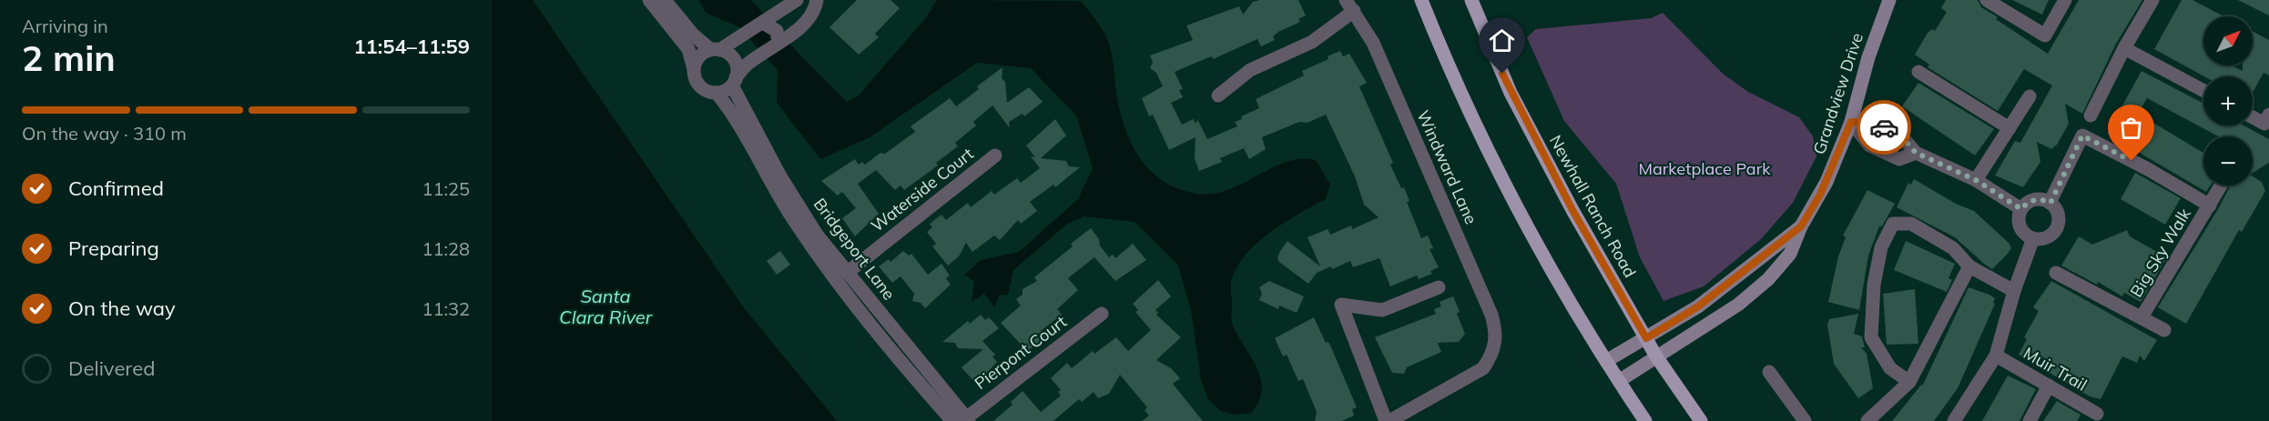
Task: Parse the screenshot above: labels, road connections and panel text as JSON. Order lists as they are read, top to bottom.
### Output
{
  "streets": {
    "main road": ["Newhall Ranch Road"],
    "street": [
      "Grandview Drive",
      "Windward Lane",
      "Waterside Court",
      "Bridgeport Lane",
      "Big Sky Walk",
      "Pierpont Court",
      "Muir Trail"
    ]
  },
  "crossings": [
    ["Grandview Drive", "Newhall Ranch Road"],
    ["Waterside Court", "Bridgeport Lane"],
    ["Bridgeport Lane", "Pierpont Court"]
  ],
  "water": ["Santa Clara River"],
  "parks": ["Marketplace Park"],
  "north": "top right",
  "page": {
    "heading": ["2 min", "Arriving in", "11:54–11:59"],
    "map_buttons": ["+", "−"],
    "bar": "On the way · 310 m",
    "list": [
      ["Confirmed", "11:25"],
      ["Preparing", "11:28"],
      ["On the way", "11:32"],
      "Delivered"
    ]
  }
}
